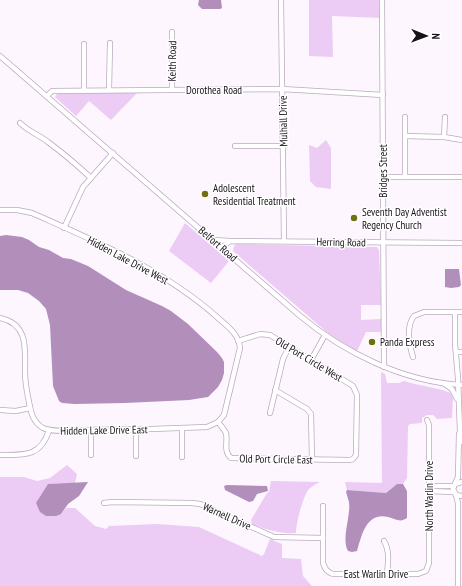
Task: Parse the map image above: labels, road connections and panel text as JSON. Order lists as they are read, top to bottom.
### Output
{
  "streets": {
    "street": [
      "Keith Road",
      "Dorothea Road",
      "Mulhall Drive",
      "Bridges Street",
      "Herring Road",
      "Belfort Road",
      "Hidden Lake Drive West",
      "Old Port Circle West",
      "Hidden Lake Drive East",
      "Old Port Circle East",
      "North Warlin Drive",
      "Warnell Drive",
      "East Warlin Drive"
    ]
  },
  "crossings": [
    ["Keith Road", "Dorothea Road"],
    ["Dorothea Road", "Mulhall Drive"],
    ["Dorothea Road", "Bridges Street"],
    ["Dorothea Road", "Belfort Road"],
    ["Mulhall Drive", "Herring Road"],
    ["Bridges Street", "Herring Road"],
    ["Bridges Street", "Belfort Road"],
    ["Herring Road", "Belfort Road"],
    ["Hidden Lake Drive West", "Old Port Circle West"],
    ["Old Port Circle West", "Old Port Circle East"],
    ["Hidden Lake Drive East", "Old Port Circle East"],
    ["North Warlin Drive", "East Warlin Drive"],
    ["Warnell Drive", "East Warlin Drive"]
  ],
  "places": ["Adolescent Residential Treatment", "Seventh Day Adventist Regency Church", "Panda Express"],
  "north": "right"
}
